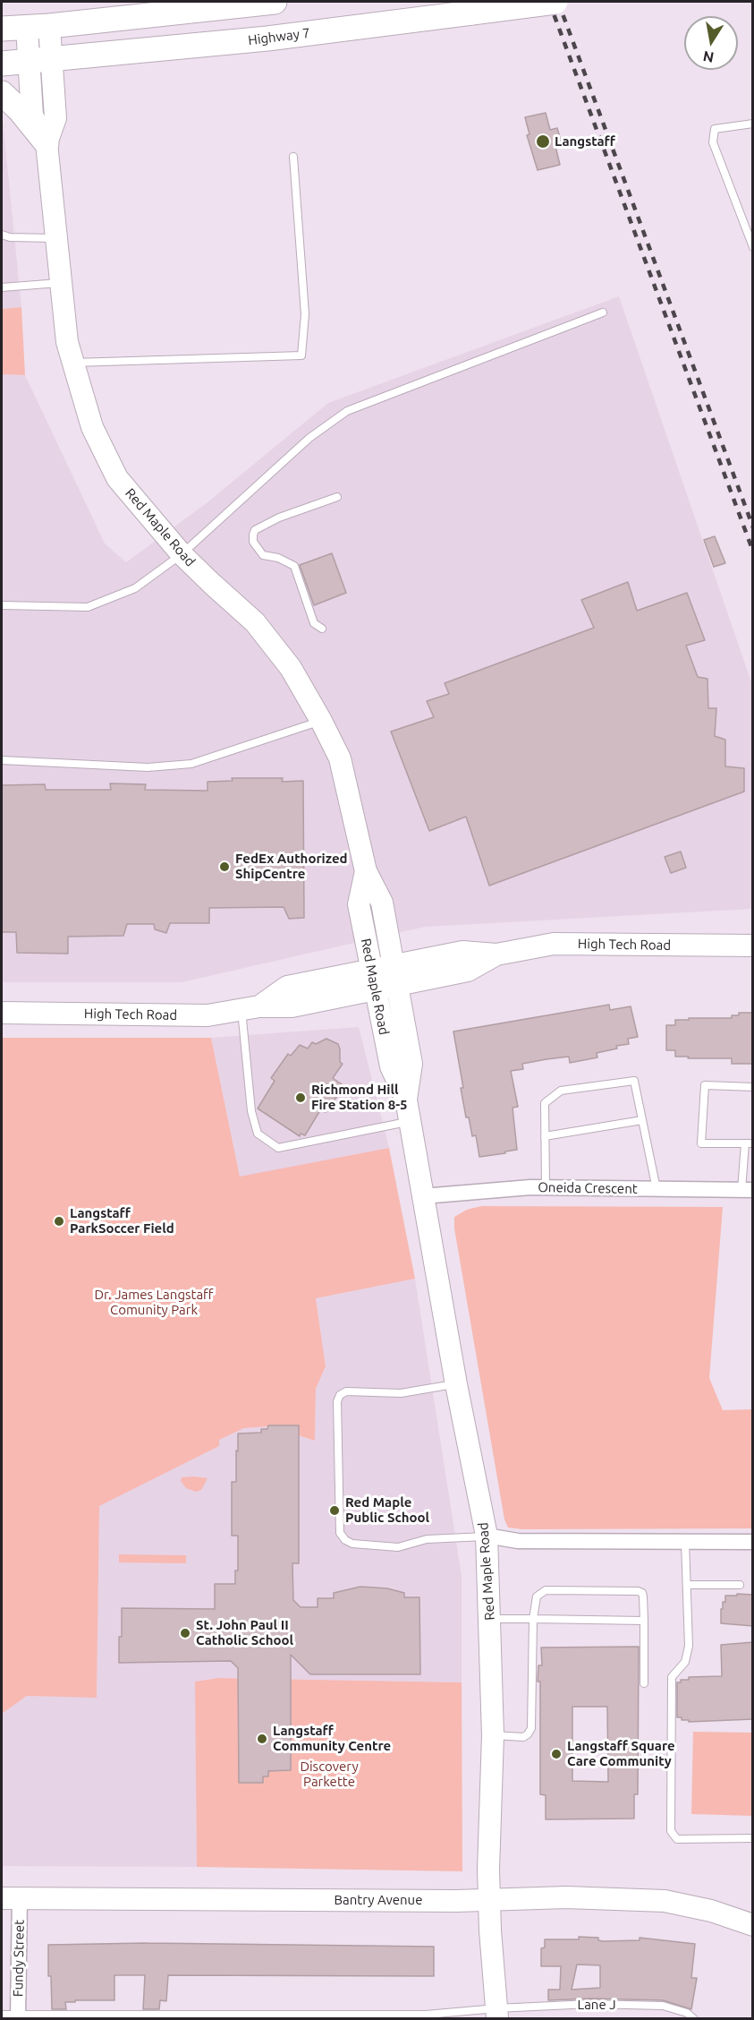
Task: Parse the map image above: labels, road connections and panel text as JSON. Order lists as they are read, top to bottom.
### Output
{
  "streets": {
    "main road": ["Highway 7"],
    "street": [
      "Red Maple Road",
      "High Tech Road",
      "Oneida Crescent",
      "Bantry Avenue",
      "Fundy Street"
    ],
    "lane": ["Lane J"]
  },
  "crossings": [
    ["Highway 7", "Red Maple Road"],
    ["Red Maple Road", "High Tech Road"],
    ["Red Maple Road", "Oneida Crescent"],
    ["Red Maple Road", "Bantry Avenue"],
    ["Red Maple Road", "Lane J"],
    ["Bantry Avenue", "Fundy Street"],
    ["Fundy Street", "Lane J"]
  ],
  "parks": ["Dr. James Langstaff Comunity Park", "Discovery Parkette"],
  "places": [
    "Langstaff",
    "FedEx Authorized ShipCentre",
    "Richmond Hill Fire Station 8-5",
    "Langstaff ParkSoccer Field",
    "Red Maple Public School",
    "St. John Paul II Catholic School",
    "Langstaff Community Centre",
    "Langstaff Square Care Community"
  ],
  "north": "bottom"
}
